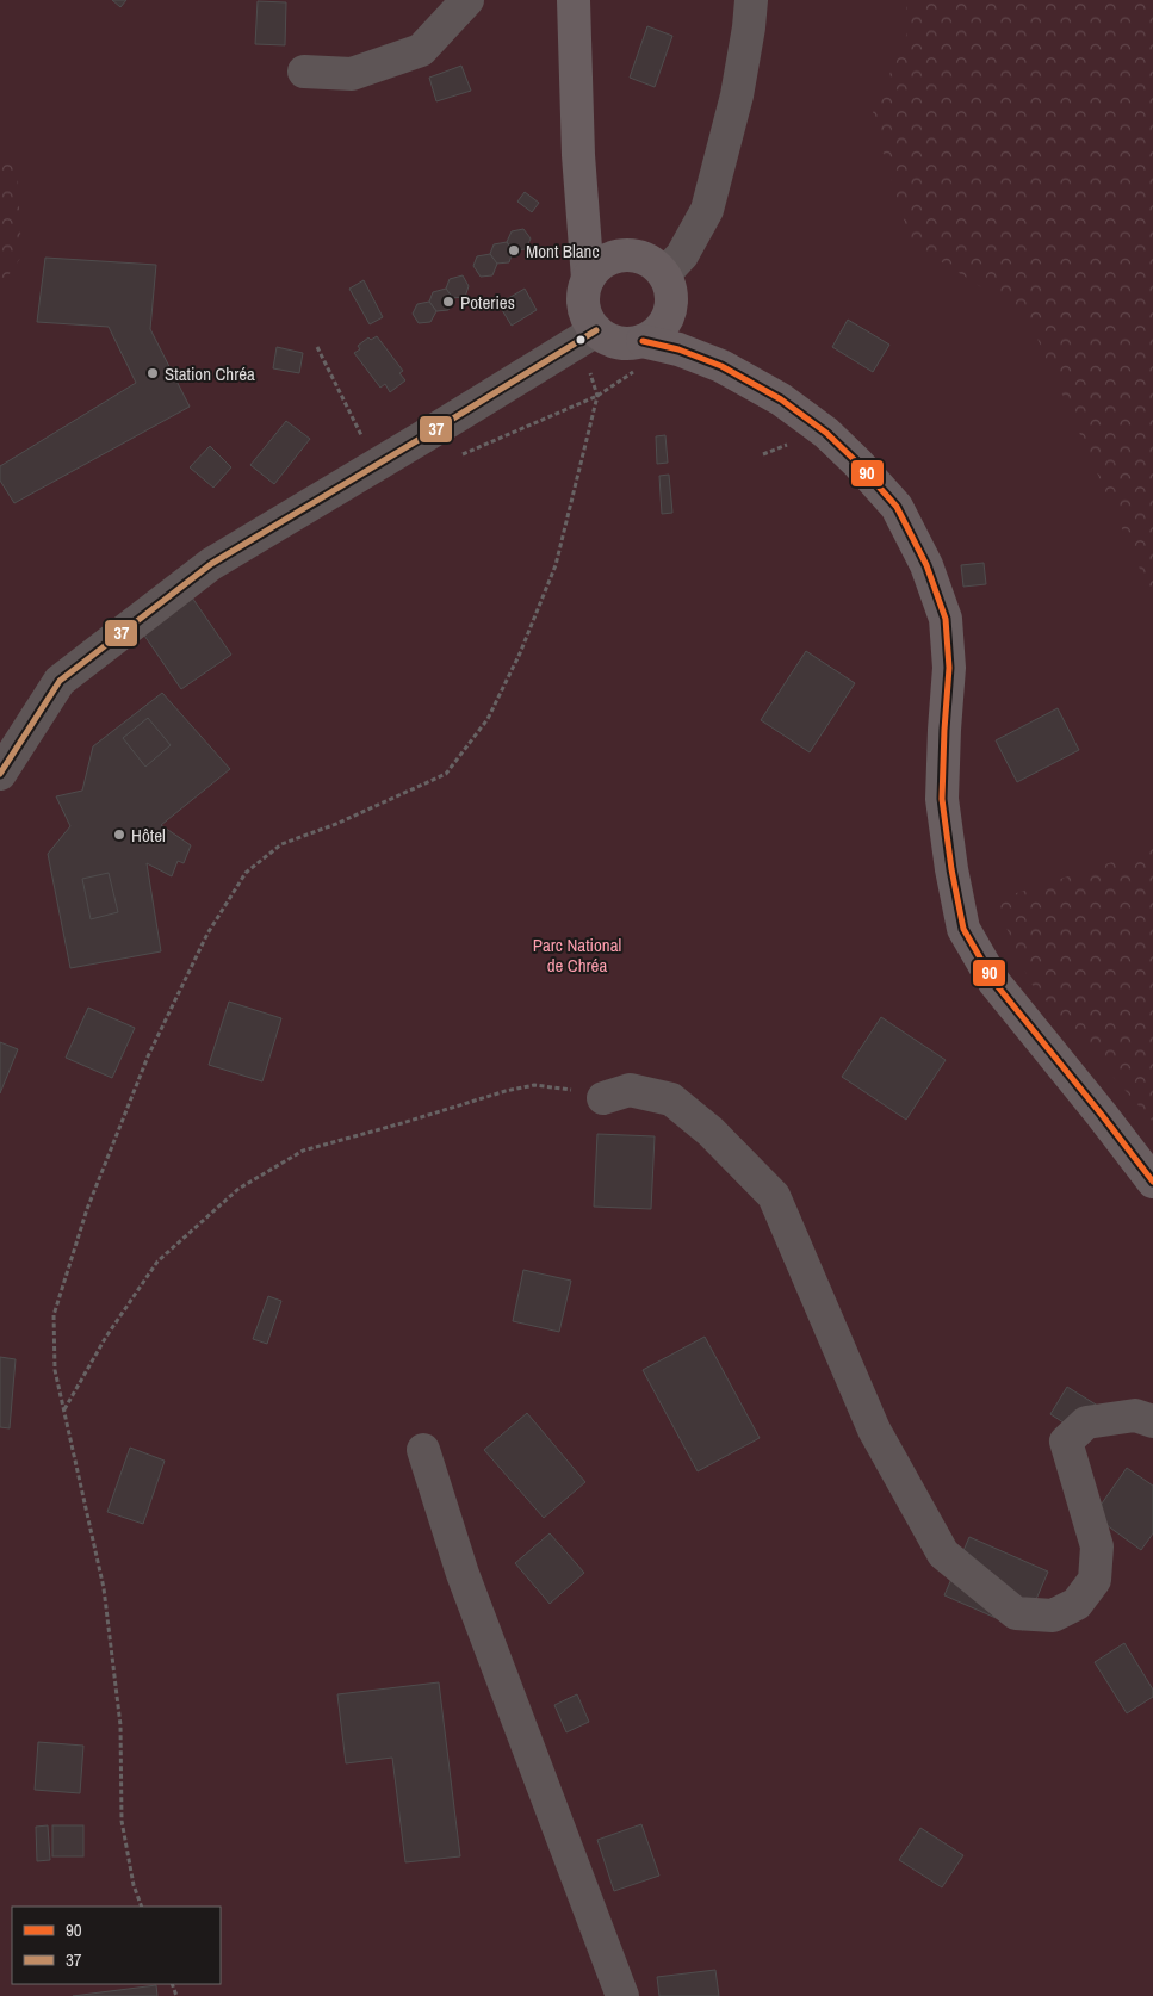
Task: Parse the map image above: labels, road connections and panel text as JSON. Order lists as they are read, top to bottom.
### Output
{
  "parks": ["Parc National de Chréa"],
  "places": [
    "Mont Blanc",
    "Poteries",
    "Station Chréa",
    "Hôtel"
  ],
  "lines": ["transit line 37", "transit line 90"],
  "legend": ["90", "37"]
}
